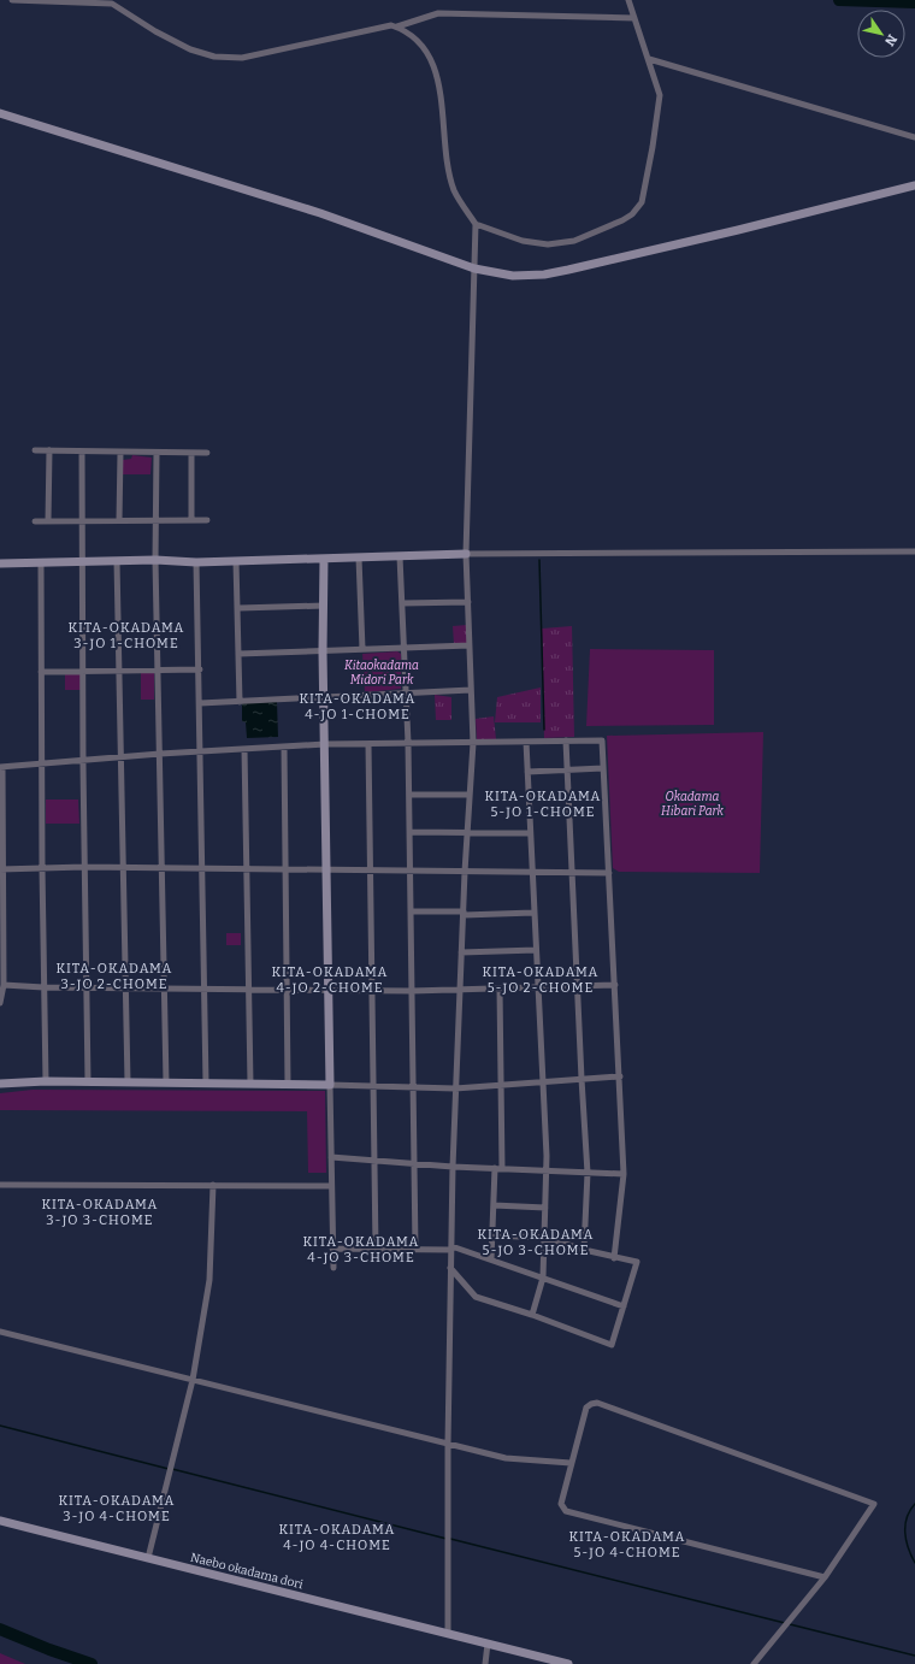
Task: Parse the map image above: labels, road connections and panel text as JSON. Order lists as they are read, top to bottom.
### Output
{
  "streets": {
    "street": ["Naebo okadama dori"]
  },
  "districts": [
    "KITA-OKADAMA 3-JO 1-CHOME",
    "KITA-OKADAMA 4-JO 1-CHOME",
    "KITA-OKADAMA 5-JO 1-CHOME",
    "KITA-OKADAMA 3-JO 2-CHOME",
    "KITA-OKADAMA 4-JO 2-CHOME",
    "KITA-OKADAMA 5-JO 2-CHOME",
    "KITA-OKADAMA 3-JO 3-CHOME",
    "KITA-OKADAMA 5-JO 3-CHOME",
    "KITA-OKADAMA 4-JO 3-CHOME",
    "KITA-OKADAMA 3-JO 4-CHOME",
    "KITA-OKADAMA 4-JO 4-CHOME",
    "KITA-OKADAMA 5-JO 4-CHOME"
  ],
  "parks": ["Kitaokadama Midori Park", "Okadama Hibari Park"],
  "north": "bottom right"
}
